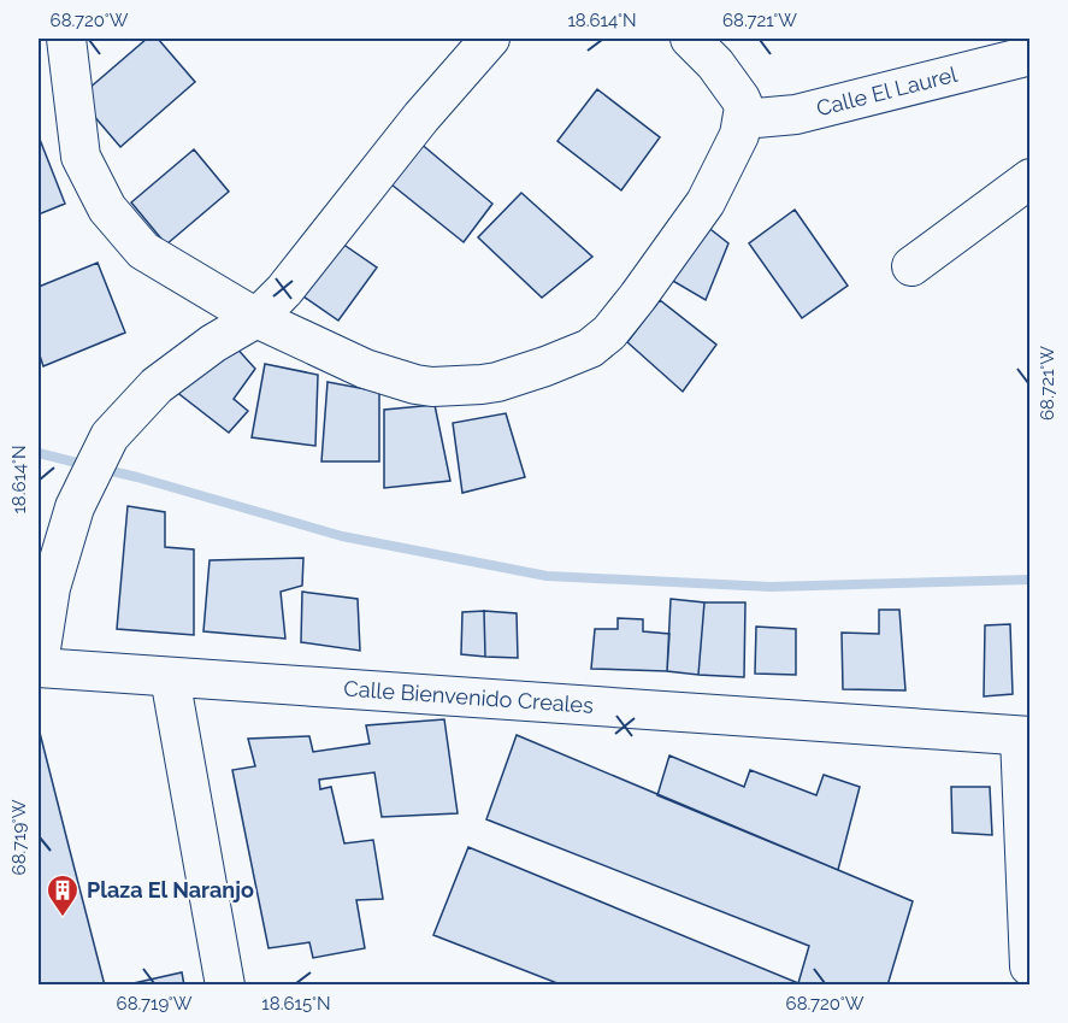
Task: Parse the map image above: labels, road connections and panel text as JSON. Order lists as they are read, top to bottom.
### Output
{
  "streets": {
    "street": ["Calle El Laurel", "Calle Bienvenido Creales"]
  },
  "places": {
    "building": ["Plaza El Naranjo"]
  },
  "coordinates": [
    "68.720°W",
    "18.614°N",
    "68.721°W",
    "68.719°W",
    "18.615°N"
  ]
}
